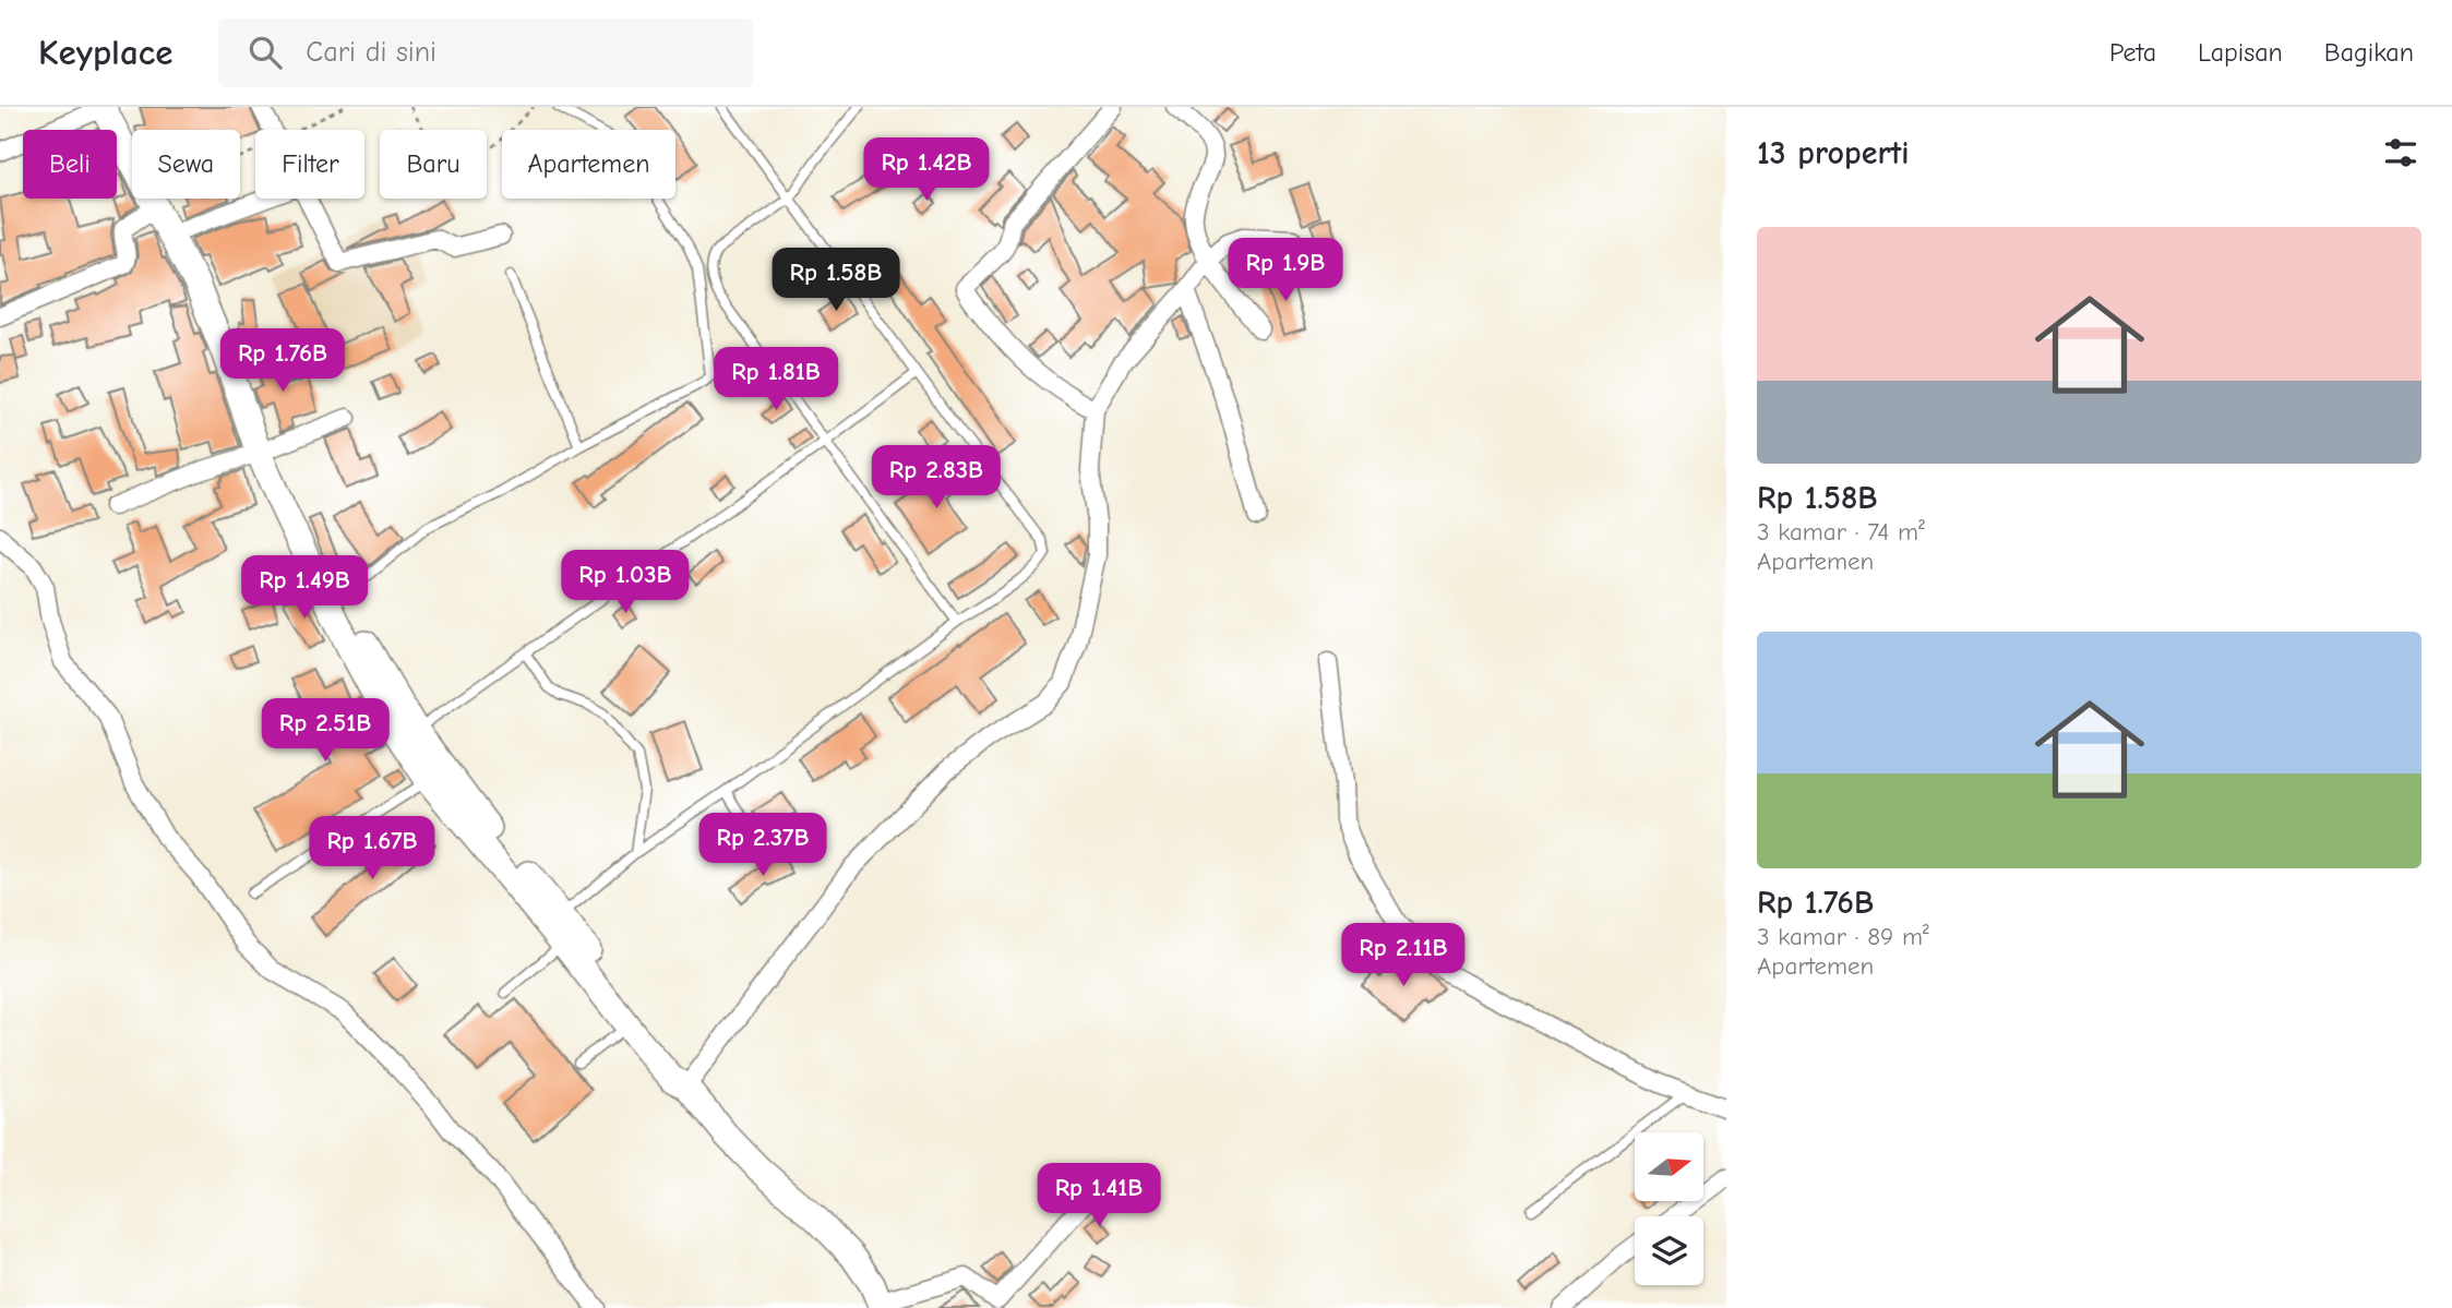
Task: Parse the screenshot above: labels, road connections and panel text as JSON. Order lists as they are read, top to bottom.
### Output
{
  "north": "right",
  "page": {
    "header": "Keyplace",
    "search": "Cari di sini",
    "nav": ["Peta", "Lapisan", "Bagikan"],
    "heading": "13 properti",
    "chip": [
      "Beli",
      "Sewa",
      "Filter",
      "Baru",
      "Apartemen"
    ],
    "price": [
      "Rp 1.42B",
      "Rp 1.9B",
      "Rp 1.58B",
      "Rp 1.76B",
      "Rp 1.81B",
      "Rp 2.83B",
      "Rp 1.03B",
      "Rp 1.49B",
      "Rp 2.51B",
      "Rp 2.37B",
      "Rp 1.67B",
      "Rp 2.11B",
      "Rp 1.41B"
    ],
    "list": [
      {
        "name": "Rp 1.58B",
        "note": "3 kamar · 74 m² · Apartemen"
      },
      {
        "name": "Rp 1.76B",
        "note": "3 kamar · 89 m² · Apartemen"
      }
    ]
  }
}
